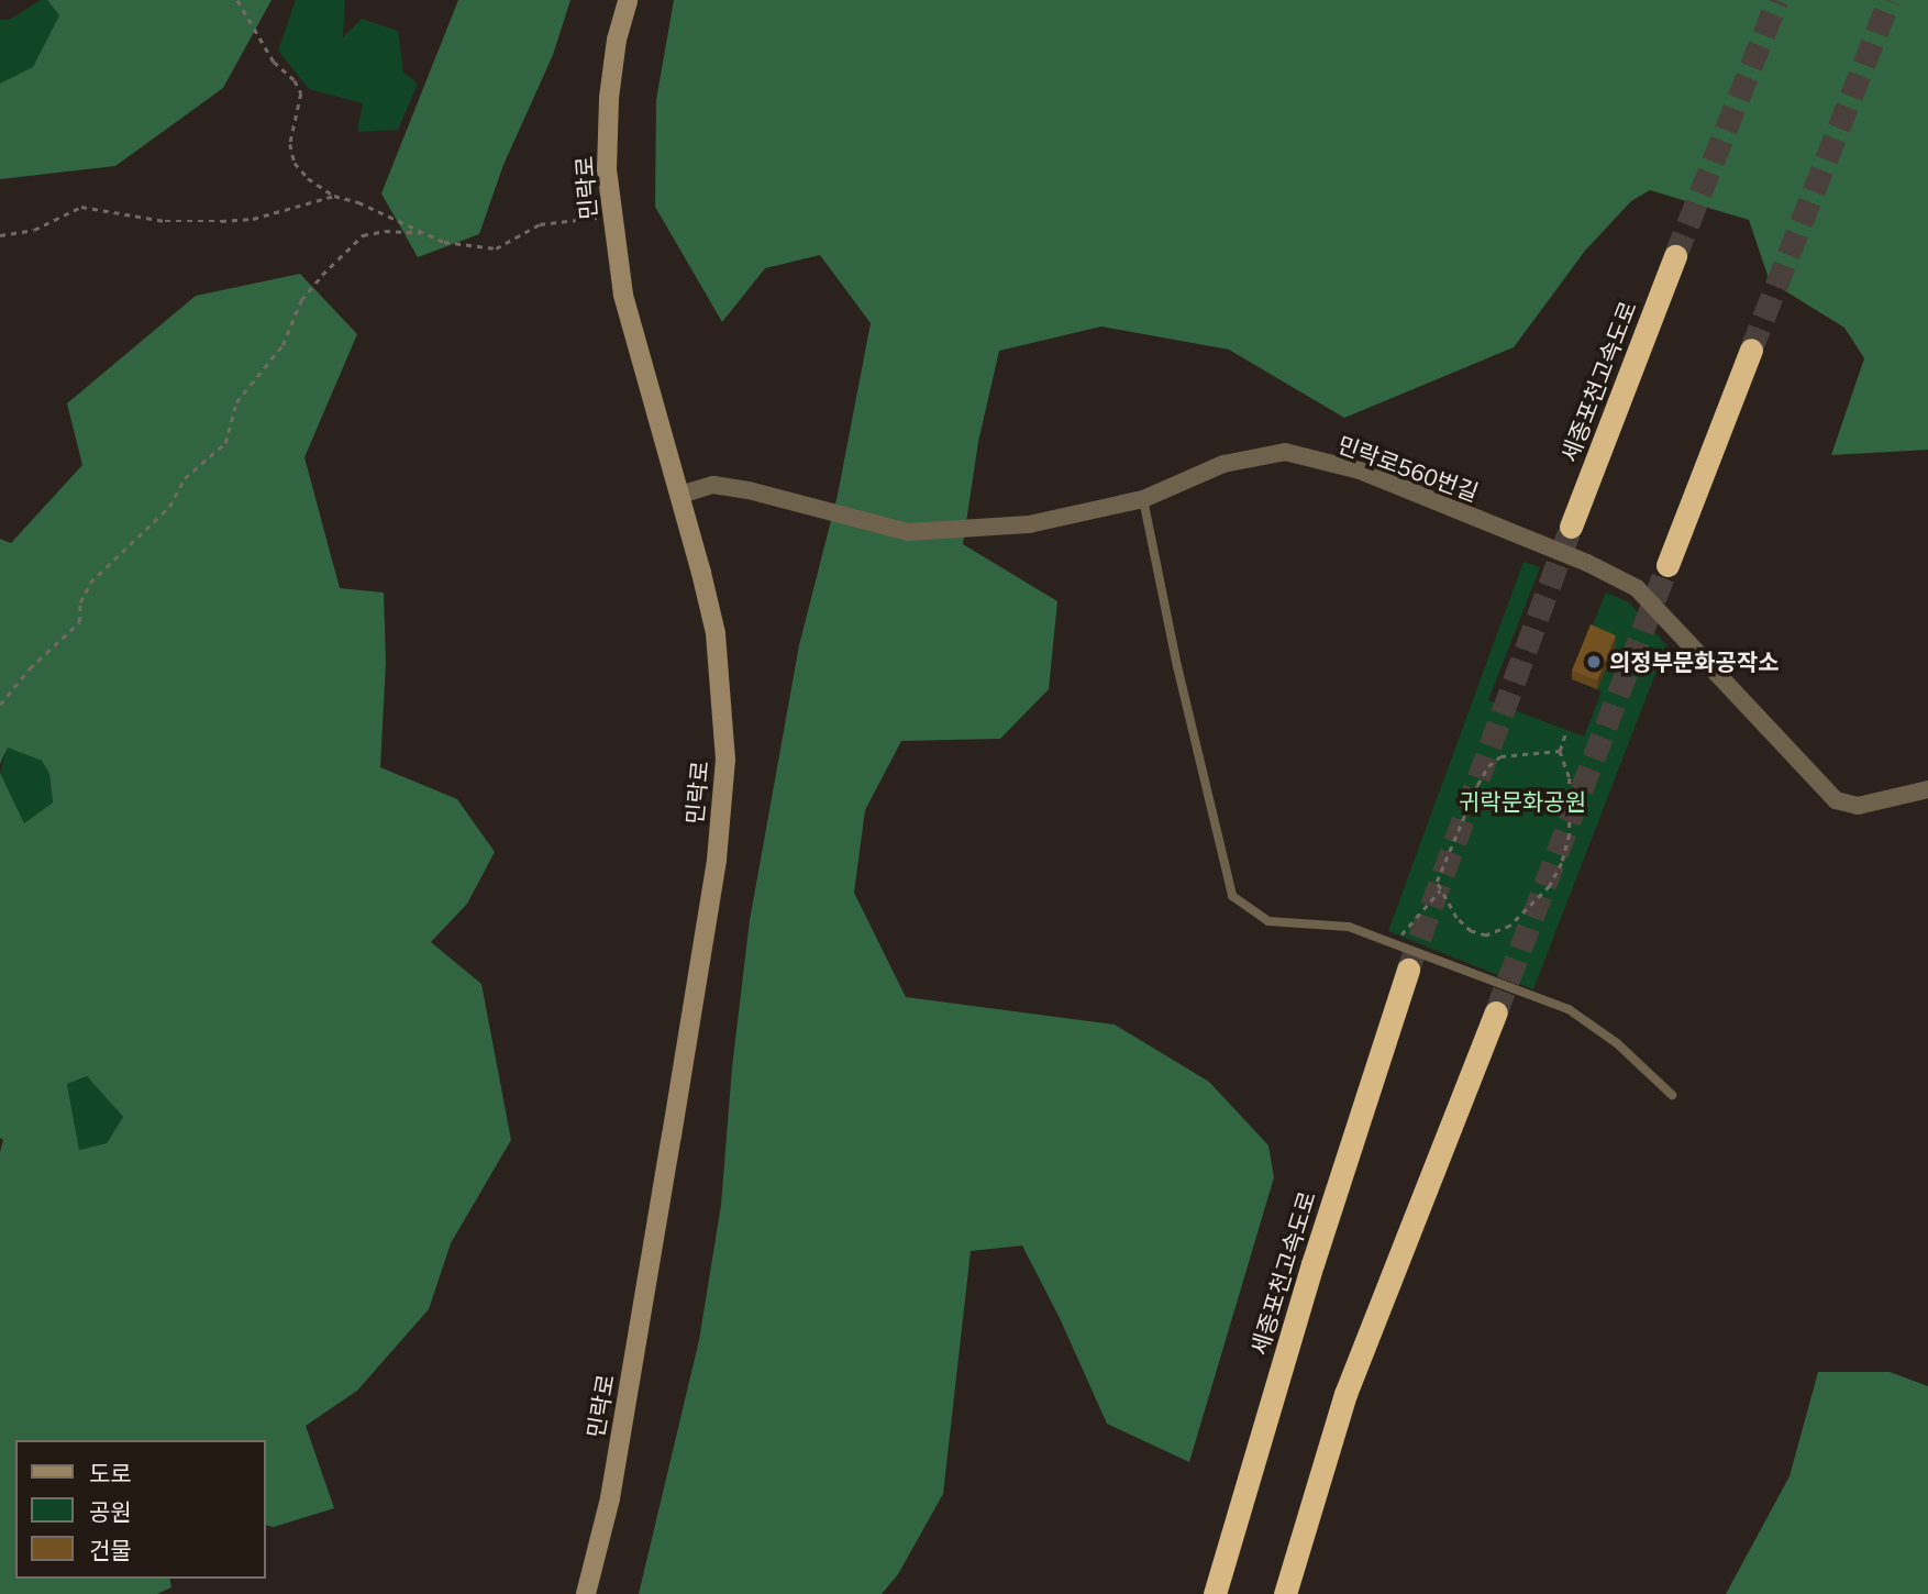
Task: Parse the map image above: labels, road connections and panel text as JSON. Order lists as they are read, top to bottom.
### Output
{
  "streets": {
    "highway": ["세종포천고속도로"],
    "main road": ["민락로"],
    "street": ["민락로560번길"]
  },
  "crossings": [
    ["민락로", "민락로560번길"]
  ],
  "parks": ["귀락문화공원"],
  "places": ["의정부문화공작소"],
  "legend": ["도로", "공원", "건물"]
}
